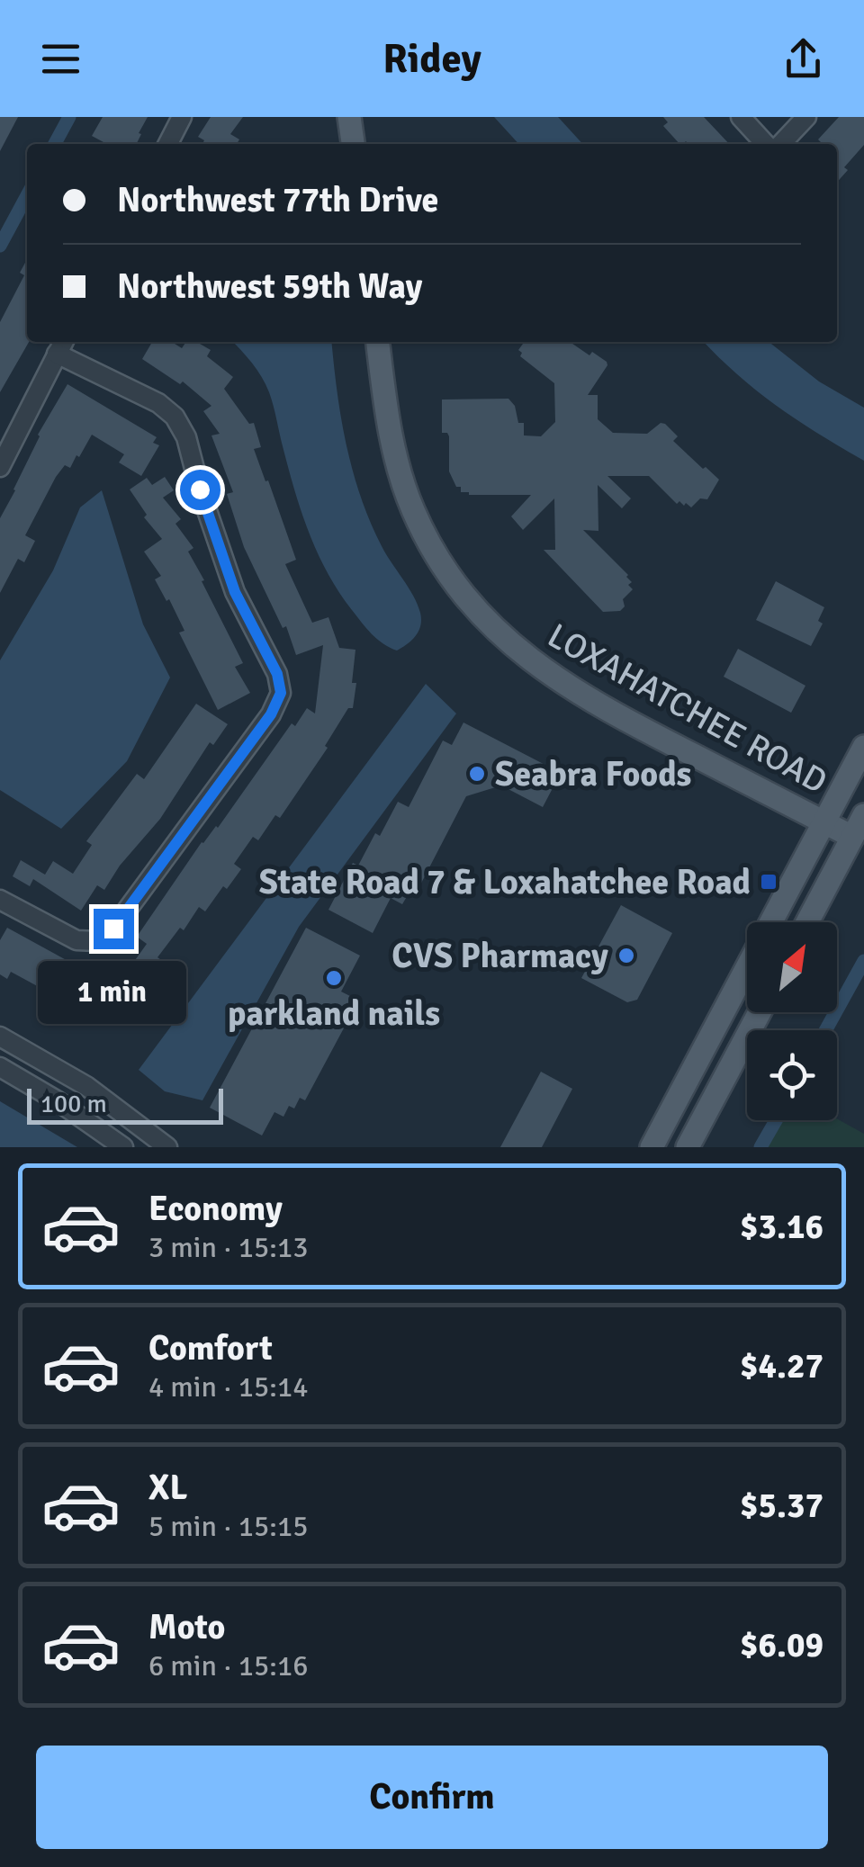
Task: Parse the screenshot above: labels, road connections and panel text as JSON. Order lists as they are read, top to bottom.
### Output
{
  "streets": {
    "main road": ["LOXAHATCHEE ROAD"]
  },
  "places": {
    "other": ["Seabra Foods", "CVS Pharmacy", "parkland nails"],
    "transit": ["State Road 7 & Loxahatchee Road"]
  },
  "scale_bar": "100 m",
  "north": "top right",
  "page": {
    "header": "Ridey",
    "banner": ["Northwest 77th Drive", "Northwest 59th Way"],
    "bubble": "1 min",
    "scale": "100 m",
    "list": [
      {
        "name": "Economy",
        "note": "3 min · 15:13",
        "value": "$3.16"
      },
      {
        "name": "Comfort",
        "note": "4 min · 15:14",
        "value": "$4.27"
      },
      {
        "name": "XL",
        "note": "5 min · 15:15",
        "value": "$5.37"
      },
      {
        "name": "Moto",
        "note": "6 min · 15:16",
        "value": "$6.09"
      }
    ],
    "buttons": "Confirm"
  }
}
